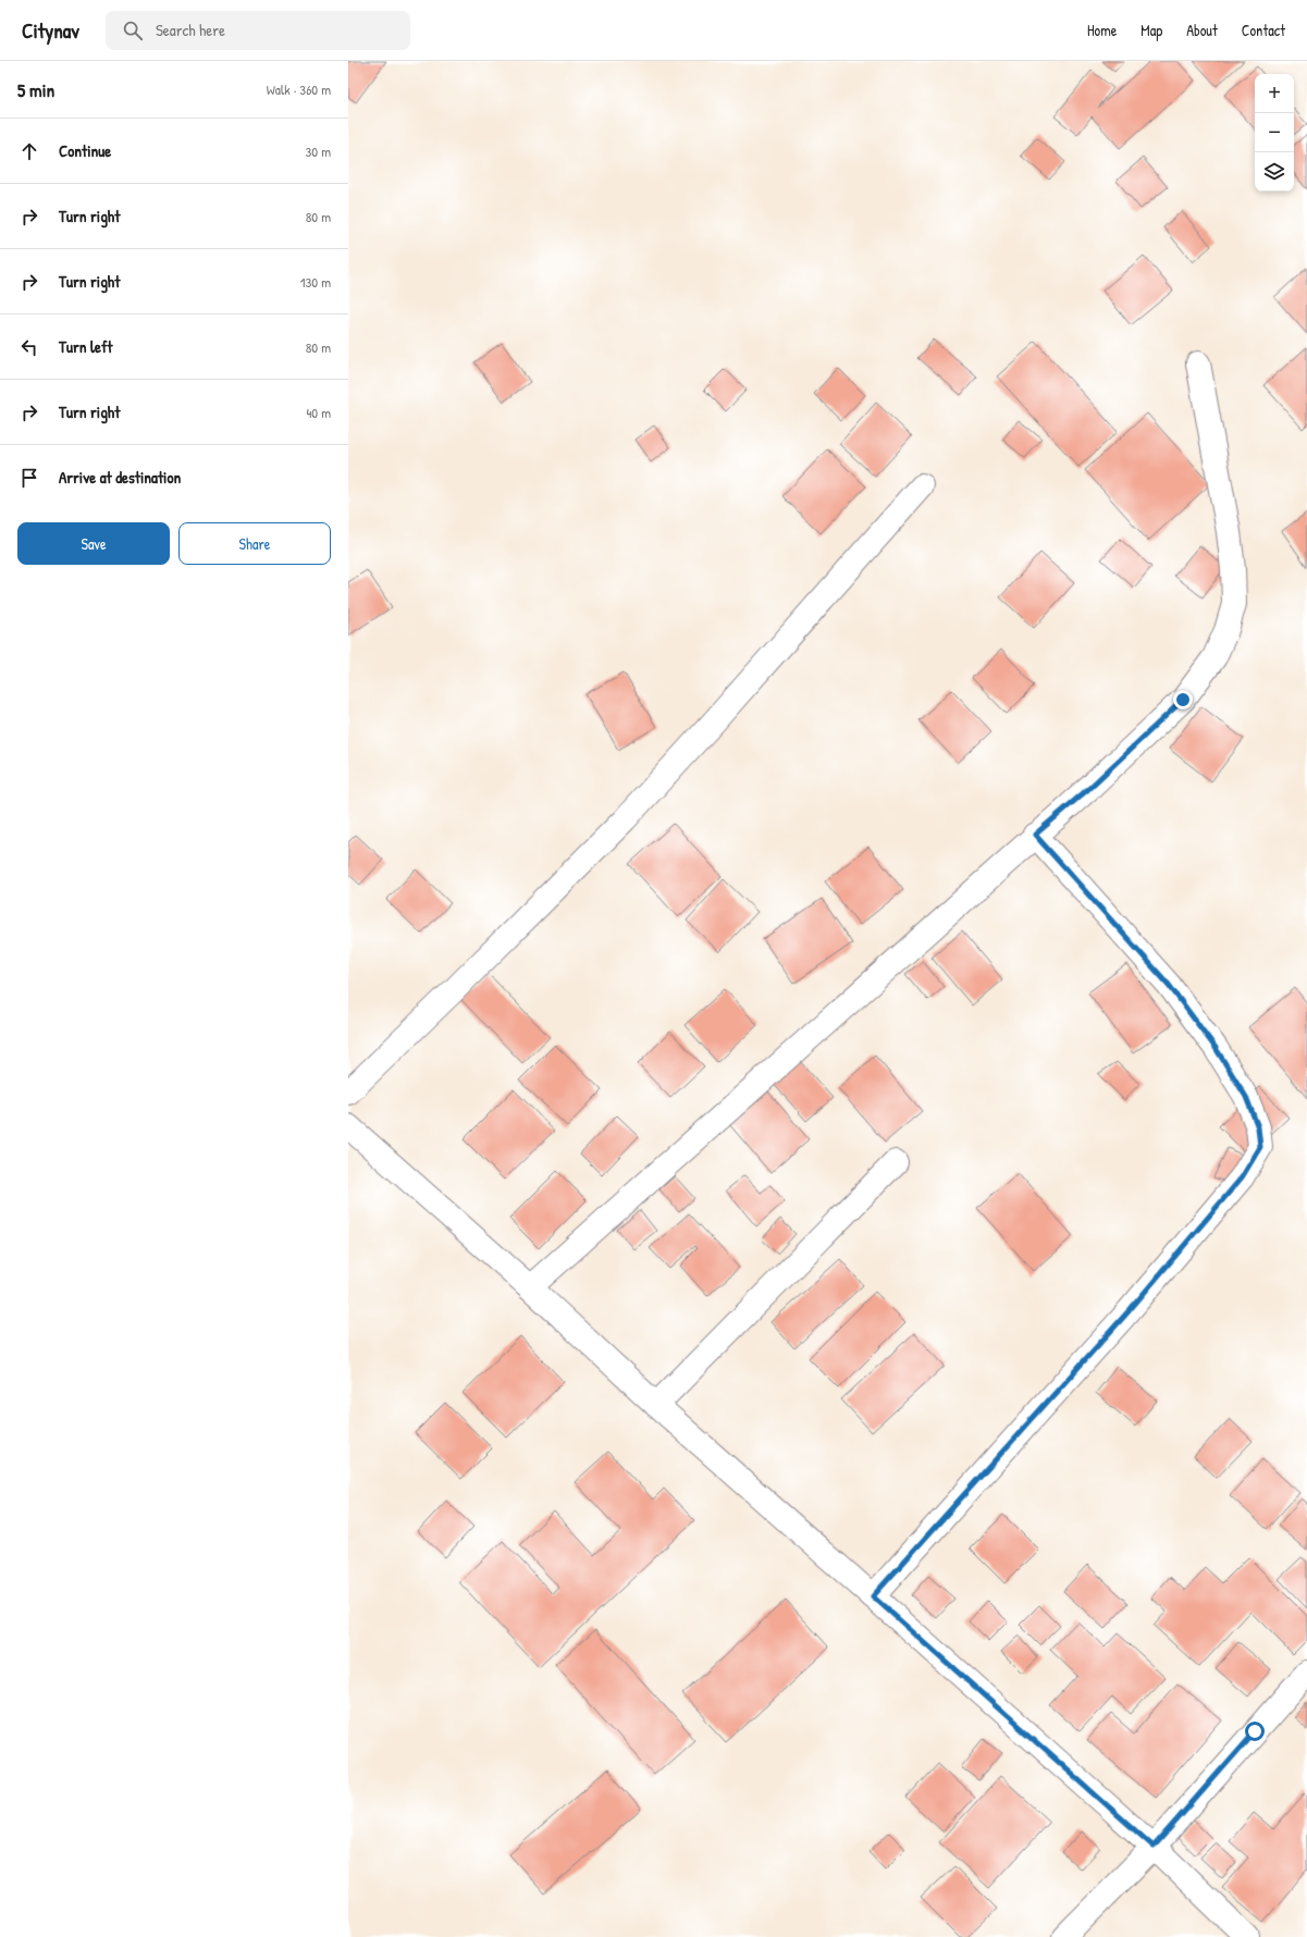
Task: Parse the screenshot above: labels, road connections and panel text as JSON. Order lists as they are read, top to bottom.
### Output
{
  "page": {
    "header": "Citynav",
    "search": "Search here",
    "nav": [
      "Home",
      "Map",
      "About",
      "Contact"
    ],
    "heading": ["5 min", "Walk · 360 m"],
    "map_buttons": ["+", "−"],
    "list": [
      ["Continue", "30 m"],
      ["Turn right", "80 m"],
      ["Turn right", "130 m"],
      ["Turn left", "80 m"],
      ["Turn right", "40 m"],
      "Arrive at destination"
    ],
    "buttons": ["Save", "Share"]
  }
}
